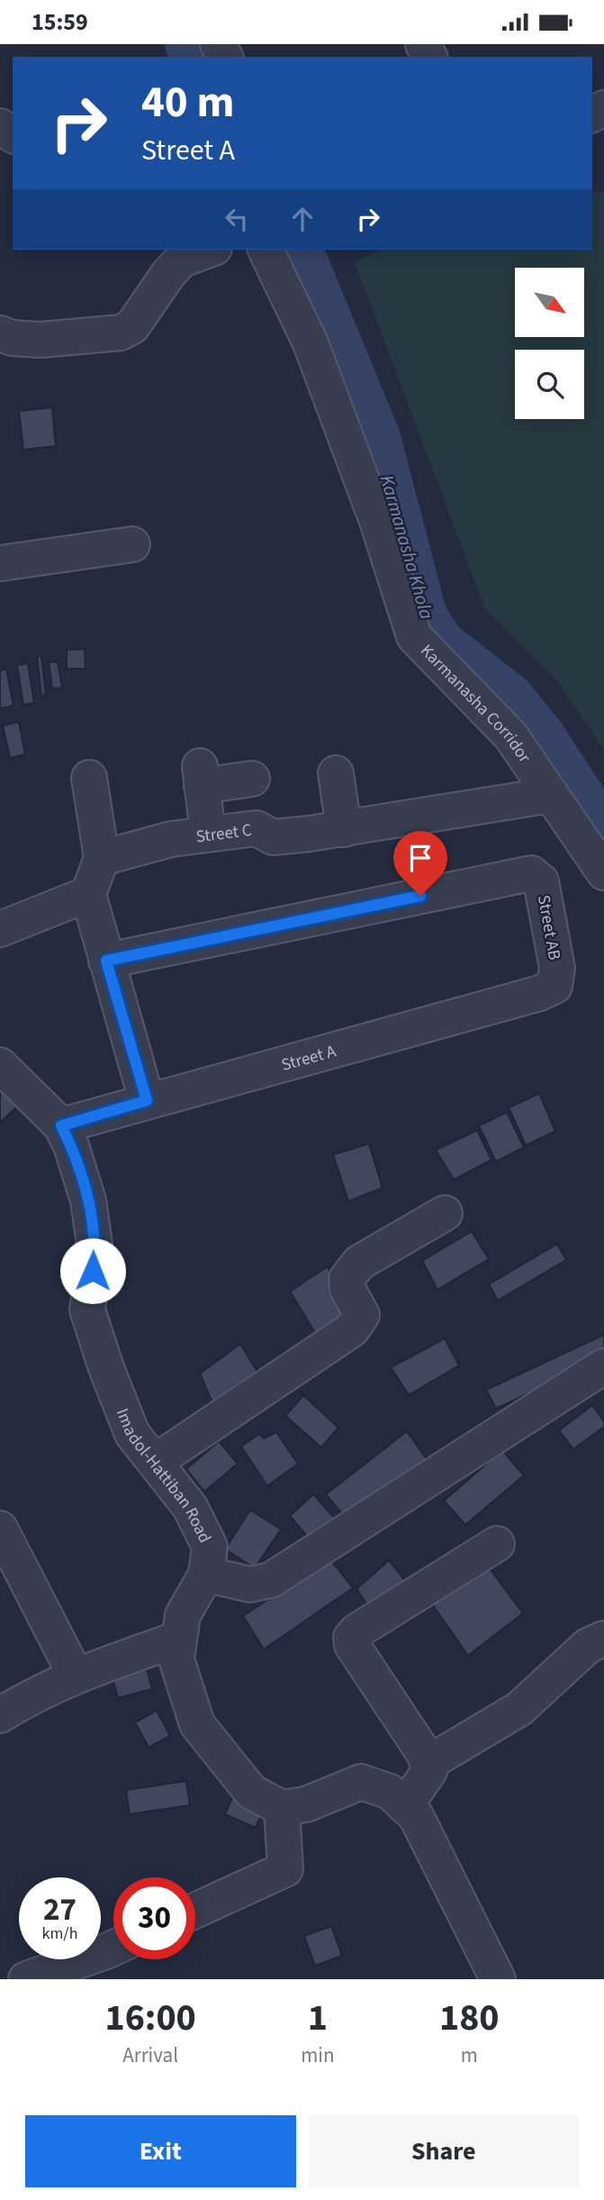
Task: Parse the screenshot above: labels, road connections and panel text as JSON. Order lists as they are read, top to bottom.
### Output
{
  "streets": {
    "street": [
      "Karmanasha Corridor",
      "Street C",
      "Street AB",
      "Street A",
      "Imadol-Hattiban Road"
    ]
  },
  "crossings": [
    ["Karmanasha Corridor", "Street C"],
    ["Street AB", "Street A"],
    ["Street A", "Imadol-Hattiban Road"]
  ],
  "water": ["Karmanasha Khola"],
  "north": "bottom right",
  "page": {
    "status": "15:59",
    "turn": ["40 m", "Street A"],
    "speed": "27 km/h",
    "limit": "30",
    "eta": [
      "16:00",
      "Arrival",
      "1",
      "min",
      "180",
      "m"
    ],
    "buttons": ["Exit", "Share"]
  }
}
